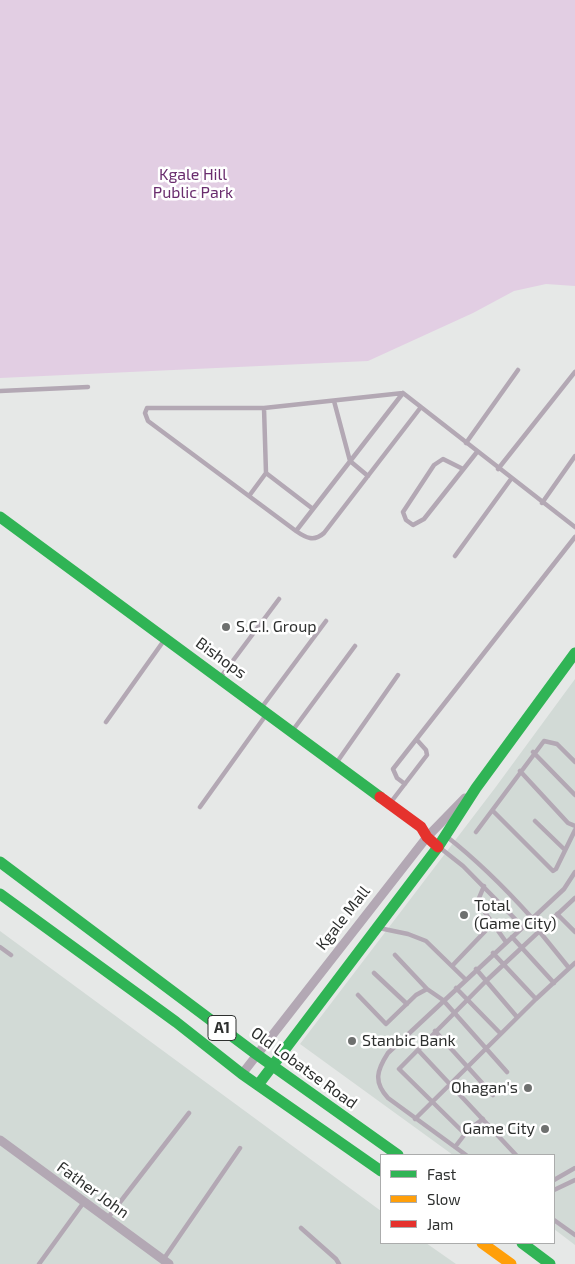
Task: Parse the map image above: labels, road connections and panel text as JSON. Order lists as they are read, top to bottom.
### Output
{
  "streets": {
    "main road": [
      "Bishops",
      "Kgale Mall",
      "A1",
      "Old Lobatse Road"
    ],
    "street": ["Father John"]
  },
  "crossings": [
    ["Bishops", "Kgale Mall"],
    ["Kgale Mall", "A1"],
    ["Kgale Mall", "Old Lobatse Road"]
  ],
  "parks": ["Kgale Hill Public Park"],
  "places": [
    "S.C.I. Group",
    "Total (Game City)",
    "Stanbic Bank",
    "Ohagan's",
    "Game City"
  ],
  "legend": ["Fast", "Slow", "Jam"]
}
